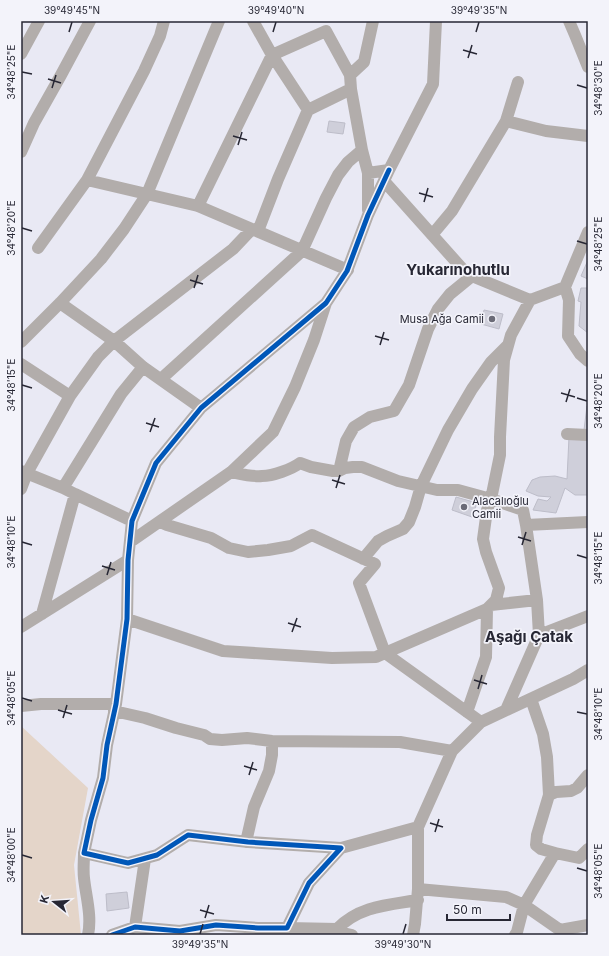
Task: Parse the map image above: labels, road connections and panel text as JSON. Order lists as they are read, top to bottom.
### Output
{
  "districts": ["Yukarınohutlu", "Aşağı Çatak"],
  "places": ["Musa Ağa Camii", "Alacalıoğlu Camii"],
  "scale_bar": "50 m",
  "north": "left",
  "coordinates": [
    "39°49'45\"N",
    "39°49'40\"N",
    "39°49'35\"N",
    "34°48'25\"E",
    "34°48'30\"E",
    "34°48'20\"E",
    "34°48'15\"E",
    "34°48'10\"E",
    "34°48'05\"E",
    "34°48'00\"E",
    "39°49'30\"N"
  ]
}
